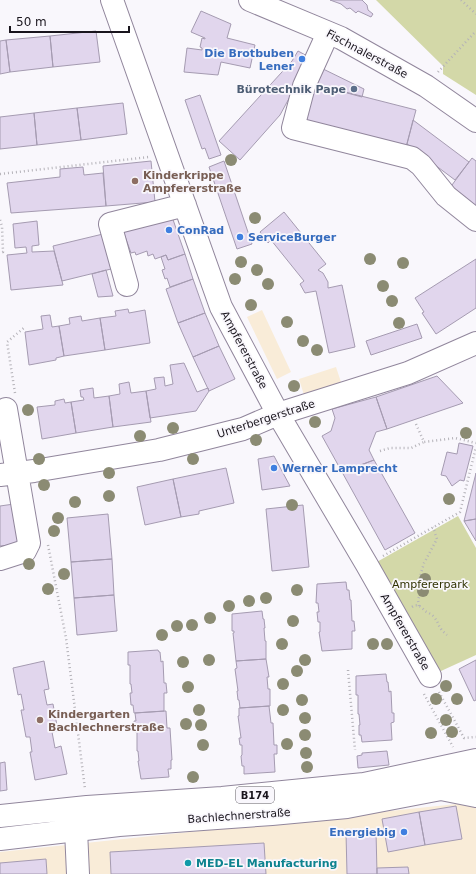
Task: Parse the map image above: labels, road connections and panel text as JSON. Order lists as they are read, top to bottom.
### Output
{
  "streets": {
    "street": [
      "Fischnalerstraße",
      "Ampfererstraße",
      "Unterbergerstraße",
      "B174",
      "Bachlechnerstraße"
    ]
  },
  "crossings": [
    ["Ampfererstraße", "Unterbergerstraße"]
  ],
  "parks": ["Ampfererpark"],
  "places": [
    "Die Brotbuben Lener",
    "Bürotechnik Pape",
    "Kinderkrippe Ampfererstraße",
    "ConRad",
    "ServiceBurger",
    "Werner Lamprecht",
    "Kindergarten Bachlechnerstraße",
    "Energiebig",
    "MED-EL Manufacturing"
  ],
  "scale_bar": "50 m"
}
